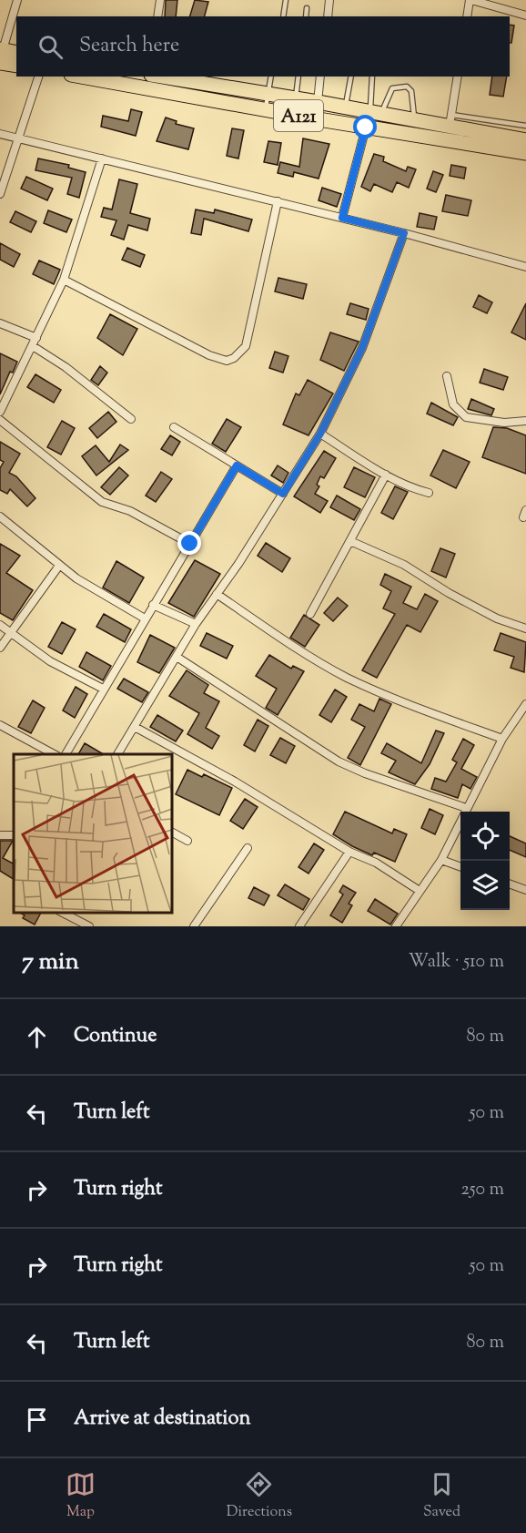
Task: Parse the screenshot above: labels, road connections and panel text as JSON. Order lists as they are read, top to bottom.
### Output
{
  "streets": {
    "highway": ["A121"]
  },
  "page": {
    "search": "Search here",
    "heading": ["7 min", "Walk · 510 m"],
    "list": [
      ["Continue", "80 m"],
      ["Turn left", "50 m"],
      ["Turn right", "250 m"],
      ["Turn right", "50 m"],
      ["Turn left", "80 m"],
      "Arrive at destination"
    ],
    "nav": ["Map", "Directions", "Saved"]
  }
}
